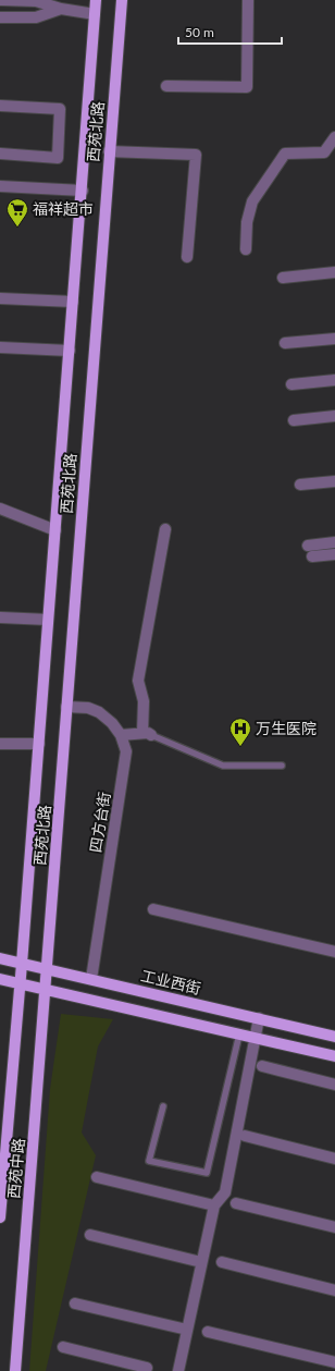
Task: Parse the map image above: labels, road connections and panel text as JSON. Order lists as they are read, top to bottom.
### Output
{
  "streets": {
    "main road": ["西苑北路", "工业西街", "西苑中路"],
    "street": ["四方台街"]
  },
  "crossings": [
    ["西苑北路", "四方台街"],
    ["西苑北路", "工业西街"],
    ["西苑北路", "西苑中路"],
    ["四方台街", "工业西街"],
    ["工业西街", "西苑中路"]
  ],
  "places": {
    "supermarket": ["福祥超市"],
    "hospital": ["万生医院"]
  },
  "scale_bar": "50 m"
}
